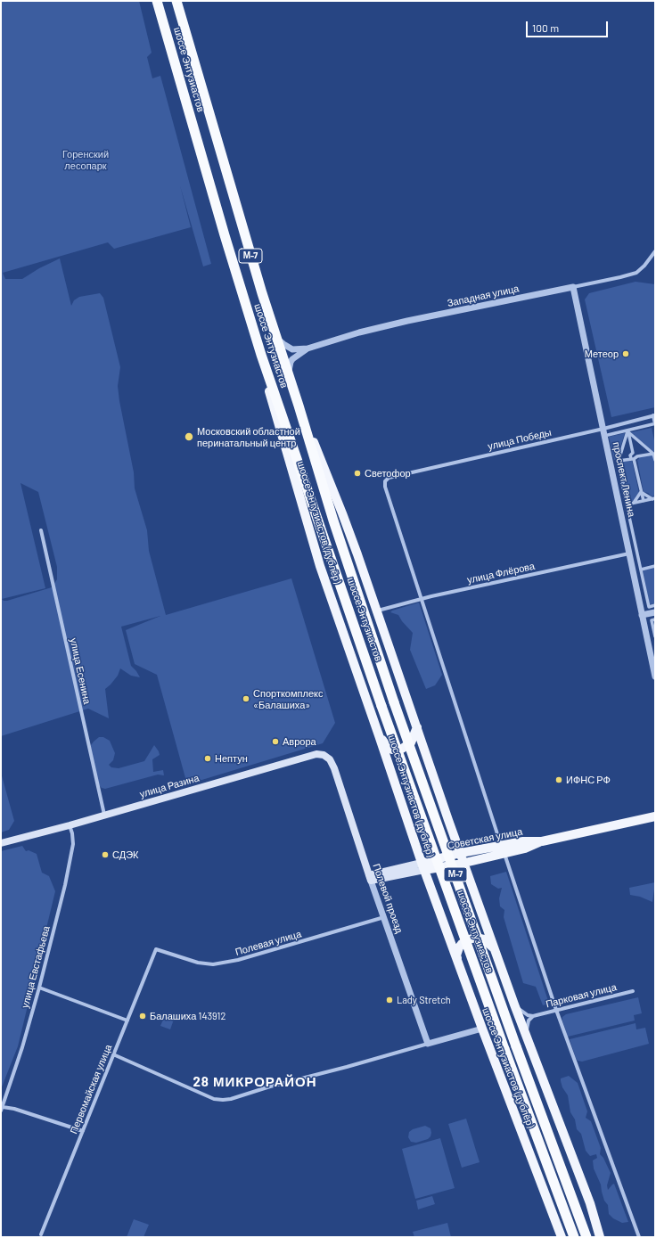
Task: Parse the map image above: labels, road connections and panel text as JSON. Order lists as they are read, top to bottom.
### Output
{
  "streets": {
    "highway": ["шоссе Энтузиастов", "М-7"],
    "main road": [
      "шоссе Энтузиастов (дублёр)",
      "улица Разина",
      "Советская улица",
      "Полевой проезд"
    ],
    "street": [
      "Западная улица",
      "улица Победы",
      "проспект Ленина",
      "улица Флёрова",
      "улица Есенина",
      "Полевая улица",
      "улица Евстафьева",
      "Парковая улица",
      "Первомайская улица"
    ]
  },
  "crossings": [
    ["шоссе Энтузиастов", "Западная улица"],
    ["шоссе Энтузиастов", "шоссе Энтузиастов (дублёр)"],
    ["Западная улица", "проспект Ленина"],
    ["улица Победы", "проспект Ленина"],
    ["улица Победы", "улица Флёрова"],
    ["проспект Ленина", "улица Флёрова"],
    ["шоссе Энтузиастов (дублёр)", "улица Флёрова"],
    ["шоссе Энтузиастов (дублёр)", "Советская улица"],
    ["улица Есенина", "улица Разина"],
    ["улица Разина", "Полевой проезд"],
    ["улица Разина", "улица Евстафьева"],
    ["Советская улица", "Полевой проезд"],
    ["Полевой проезд", "Полевая улица"],
    ["Полевая улица", "Первомайская улица"]
  ],
  "districts": ["28 МИКРОРАЙОН"],
  "parks": ["Горенский лесопарк"],
  "places": [
    "Метеор",
    "Московский областной перинатальный центр",
    "Светофор",
    "Спорткомплекс «Балашиха»",
    "Аврора",
    "Нептун",
    "ИФНС РФ",
    "СДЭК",
    "Lady Stretch",
    "Балашиха 143912"
  ],
  "scale_bar": "100 m"
}
